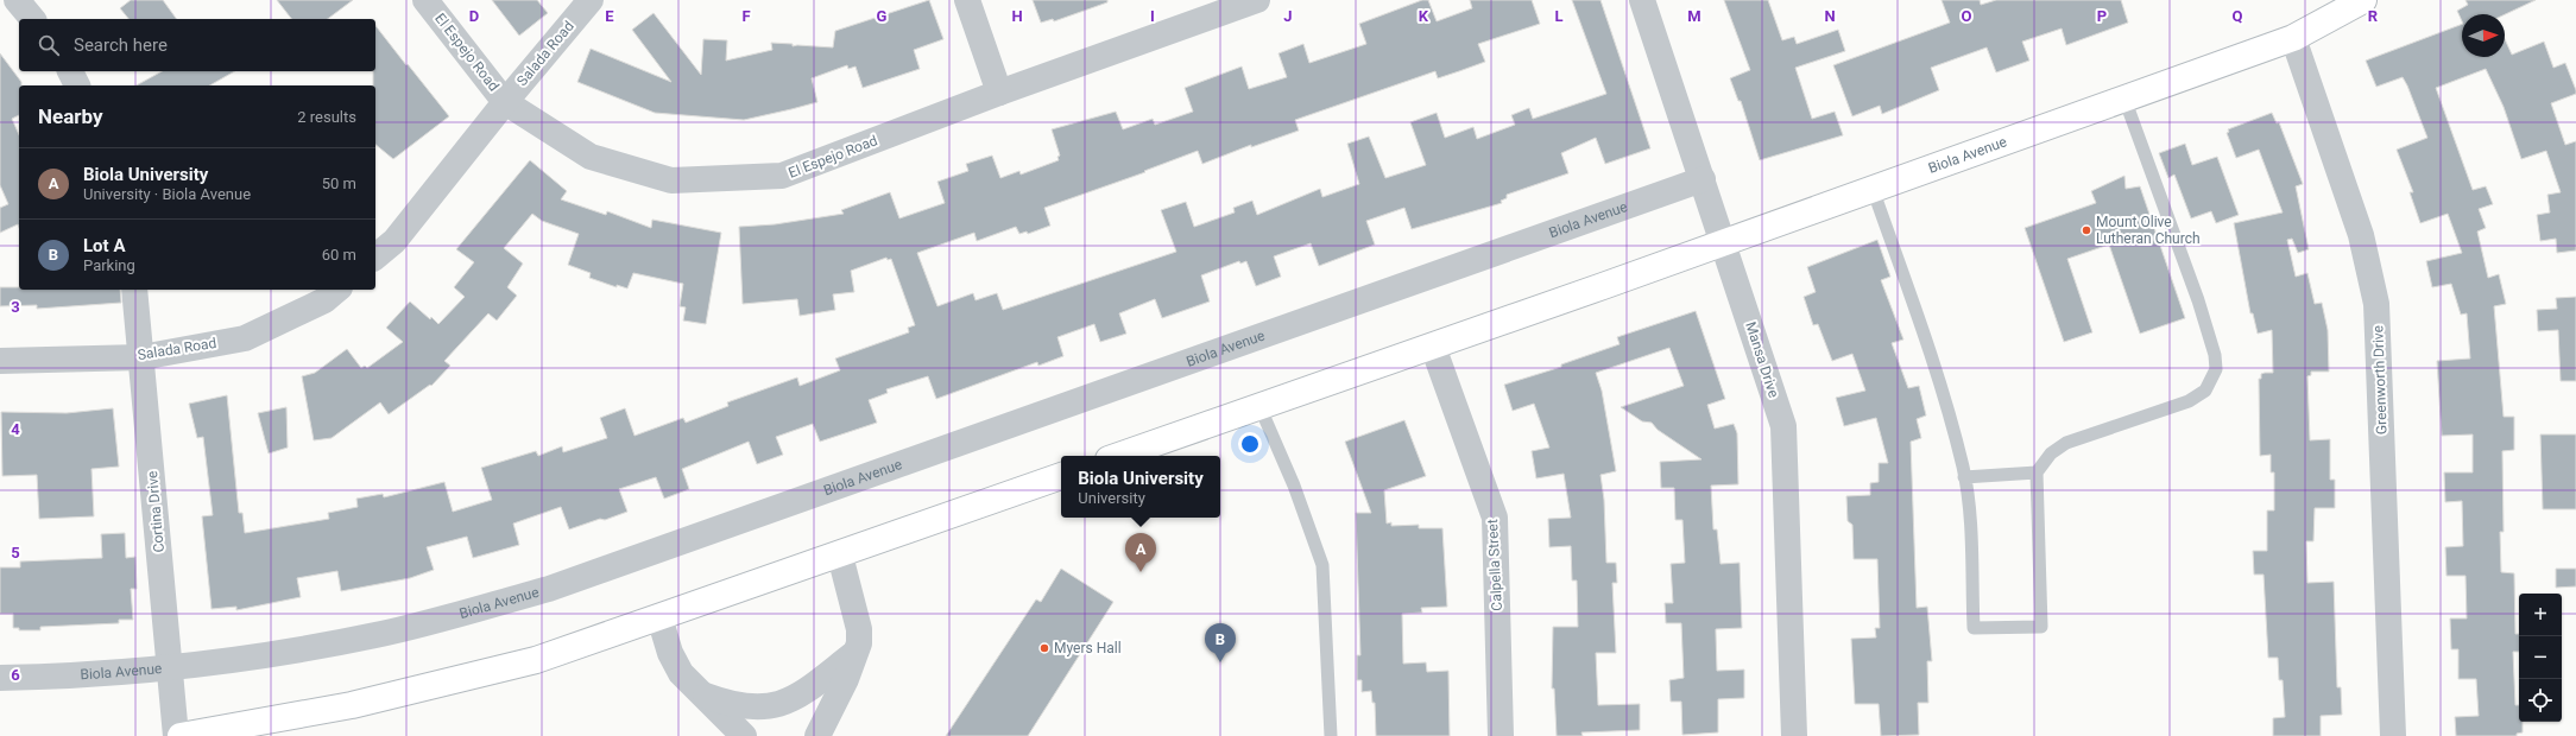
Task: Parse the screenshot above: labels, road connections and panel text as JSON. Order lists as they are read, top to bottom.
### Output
{
  "streets": {
    "street": [
      "El Espejo Road",
      "Salada Road",
      "Biola Avenue",
      "Mansa Drive",
      "Greenworth Drive",
      "Cortina Drive",
      "Calpella Street"
    ]
  },
  "crossings": [
    ["El Espejo Road", "Salada Road"],
    ["Salada Road", "Cortina Drive"],
    ["Biola Avenue", "Mansa Drive"],
    ["Biola Avenue", "Greenworth Drive"],
    ["Biola Avenue", "Cortina Drive"],
    ["Biola Avenue", "Calpella Street"]
  ],
  "places": ["Mount Olive Lutheran Church", "Myers Hall"],
  "north": "right",
  "page": {
    "search": "Search here",
    "heading": ["Nearby", "2 results"],
    "list": [
      {
        "mark": "A",
        "name": "Biola University",
        "note": "University · Biola Avenue",
        "value": "50 m"
      },
      {
        "mark": "B",
        "name": "Lot A",
        "note": "Parking",
        "value": "60 m"
      }
    ],
    "popup": ["Biola University", "University"],
    "pins": ["A", "B"],
    "map_buttons": ["+", "−"]
  },
  "grid": {
    "columns": [
      "D",
      "E",
      "F",
      "G",
      "H",
      "I",
      "J",
      "K",
      "L",
      "M",
      "N",
      "O",
      "P",
      "Q",
      "R"
    ],
    "rows": [
      "3",
      "4",
      "5",
      "6"
    ]
  }
}
